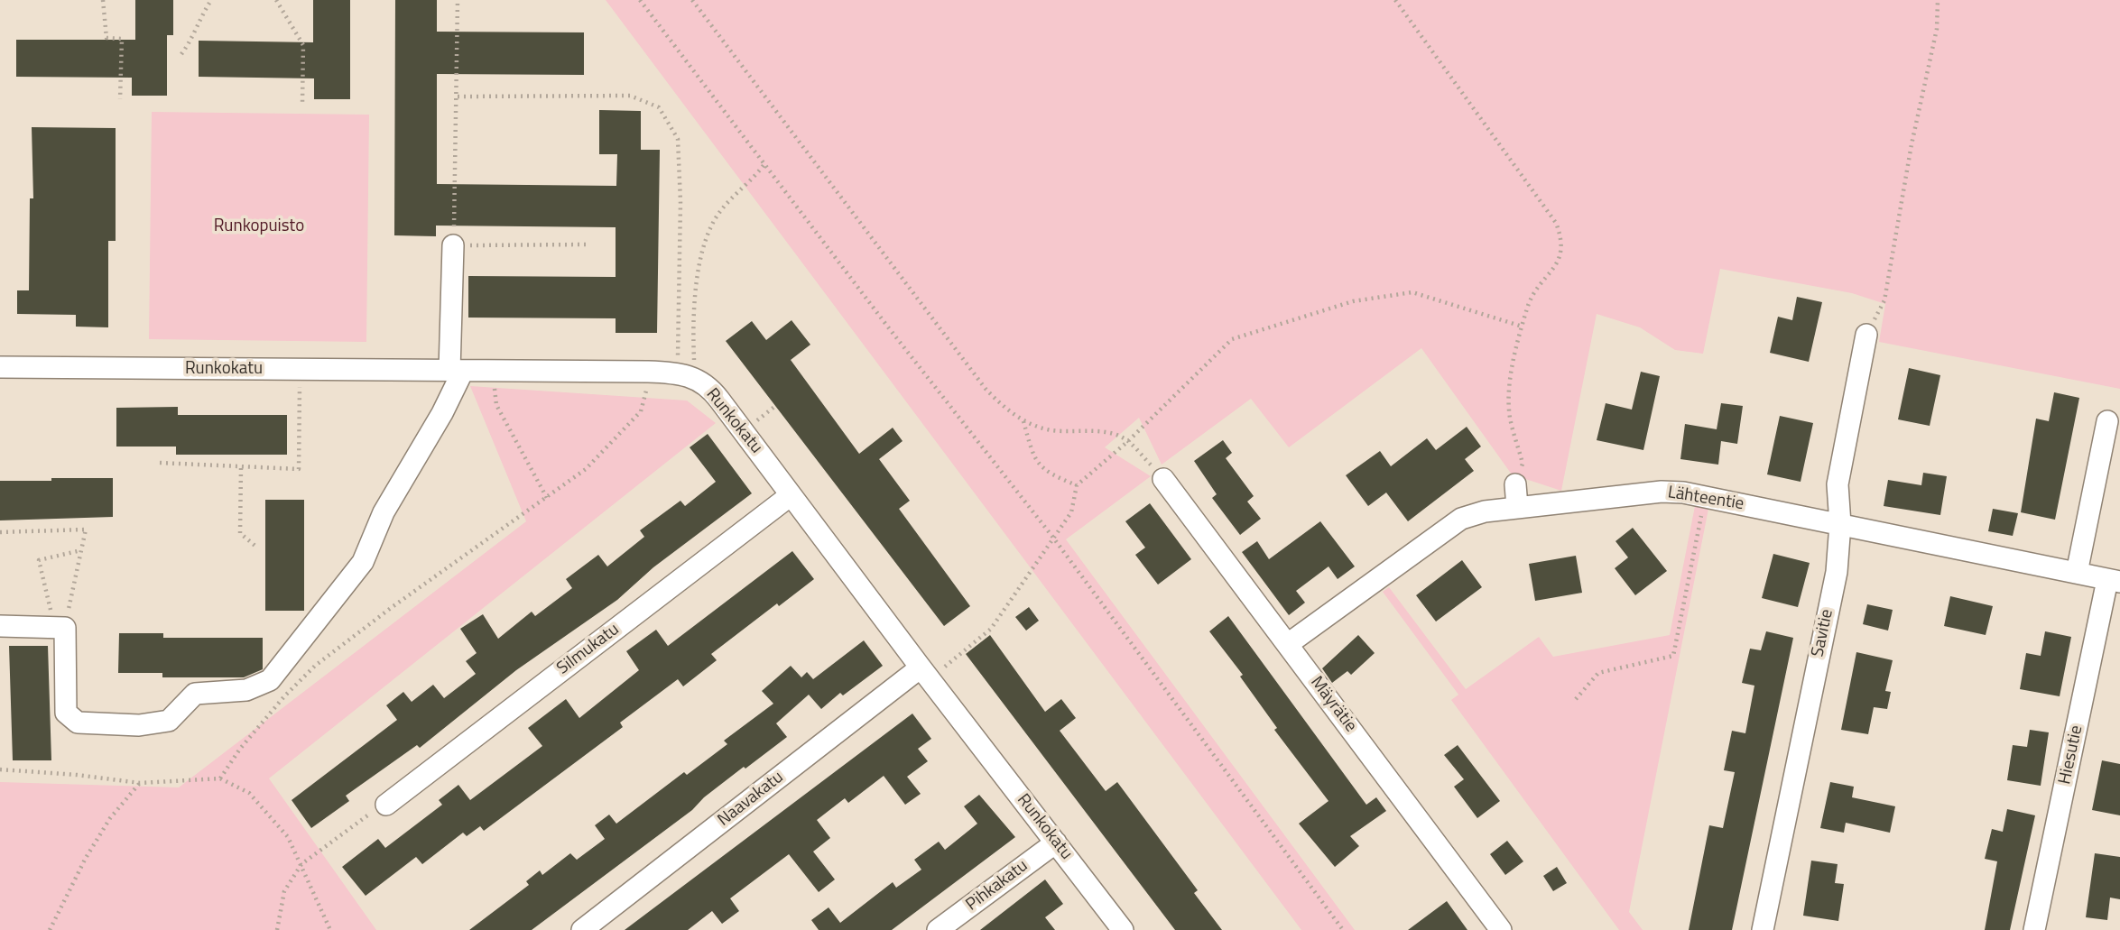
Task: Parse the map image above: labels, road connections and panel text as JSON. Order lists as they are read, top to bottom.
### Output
{
  "streets": {
    "street": [
      "Runkokatu",
      "Lähteentie",
      "Savitie",
      "Silmukatu",
      "Mäyrätie",
      "Hiesutie",
      "Naavakatu",
      "Pihkakatu"
    ]
  },
  "crossings": [
    ["Runkokatu", "Silmukatu"],
    ["Runkokatu", "Naavakatu"],
    ["Runkokatu", "Pihkakatu"],
    ["Lähteentie", "Savitie"],
    ["Lähteentie", "Mäyrätie"],
    ["Lähteentie", "Hiesutie"]
  ],
  "parks": ["Runkopuisto"]
}
